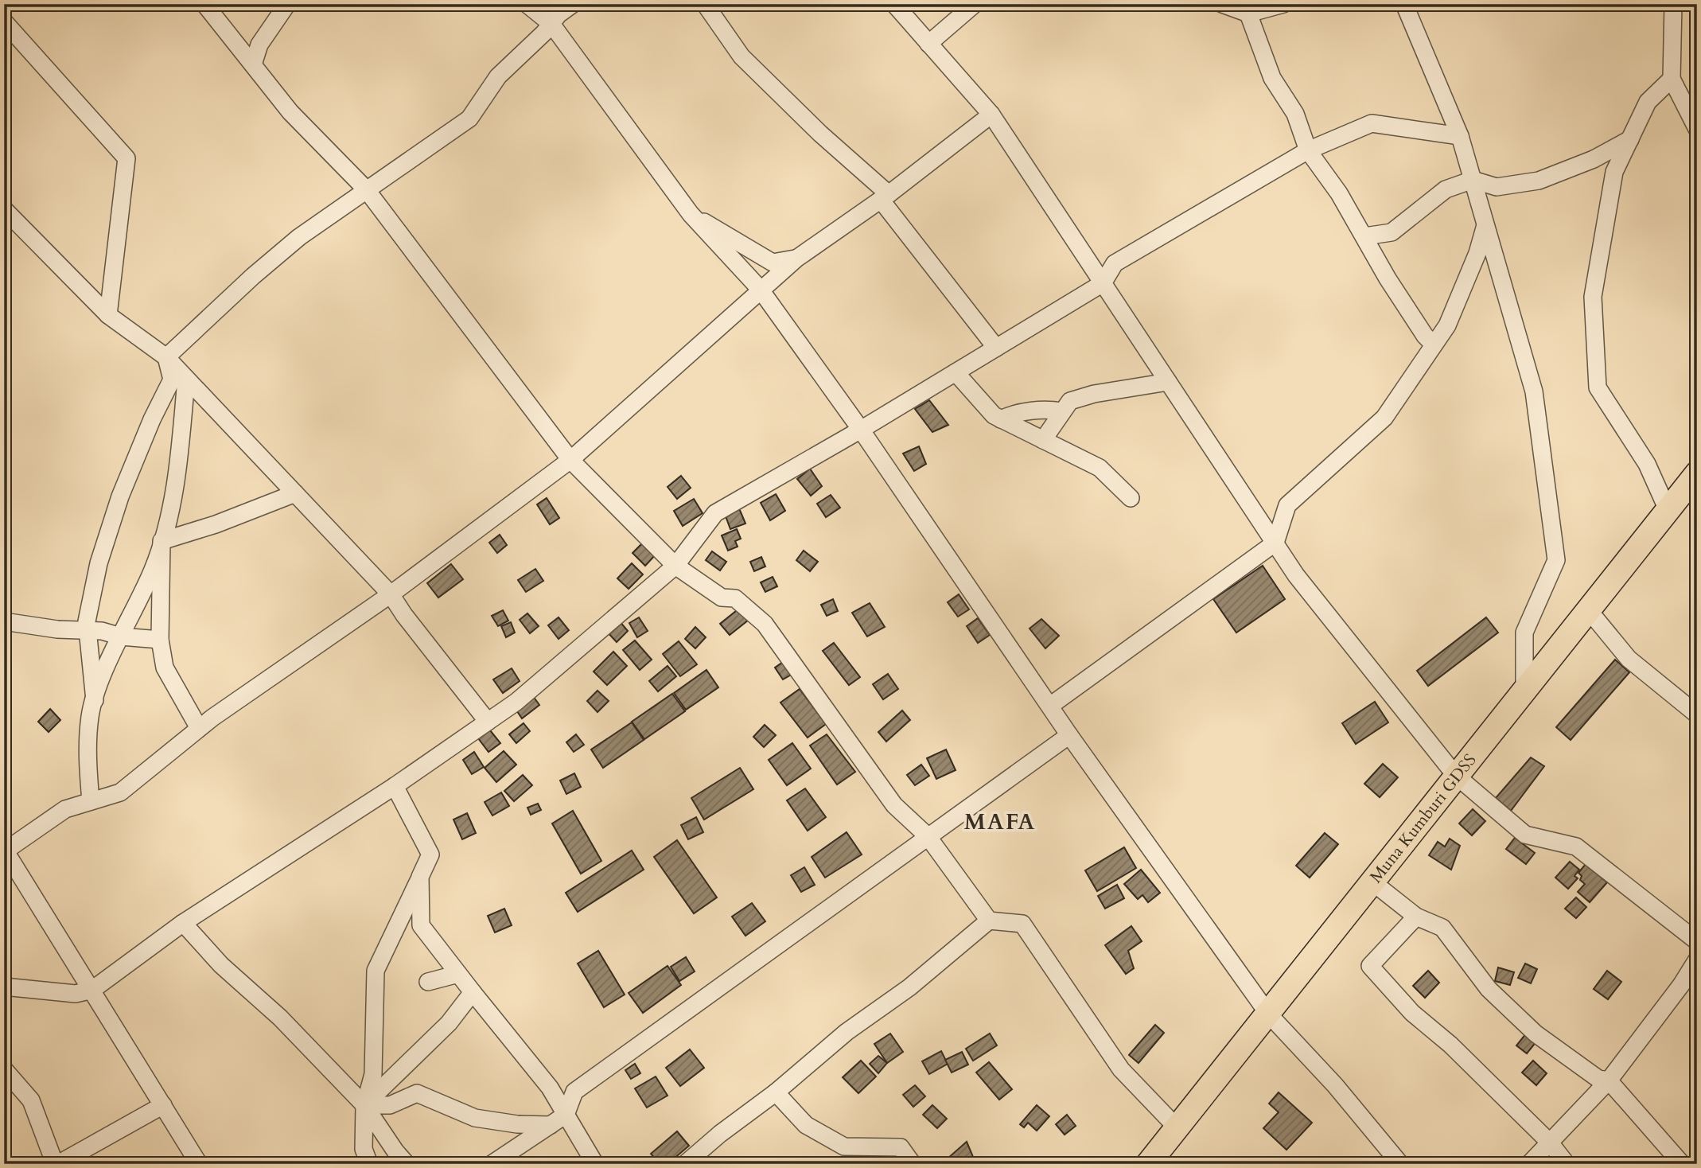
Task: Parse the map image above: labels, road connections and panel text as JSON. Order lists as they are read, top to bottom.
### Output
{
  "streets": {
    "highway": ["Muna Kumburi GDSS"]
  },
  "districts": ["MAFA"]
}
